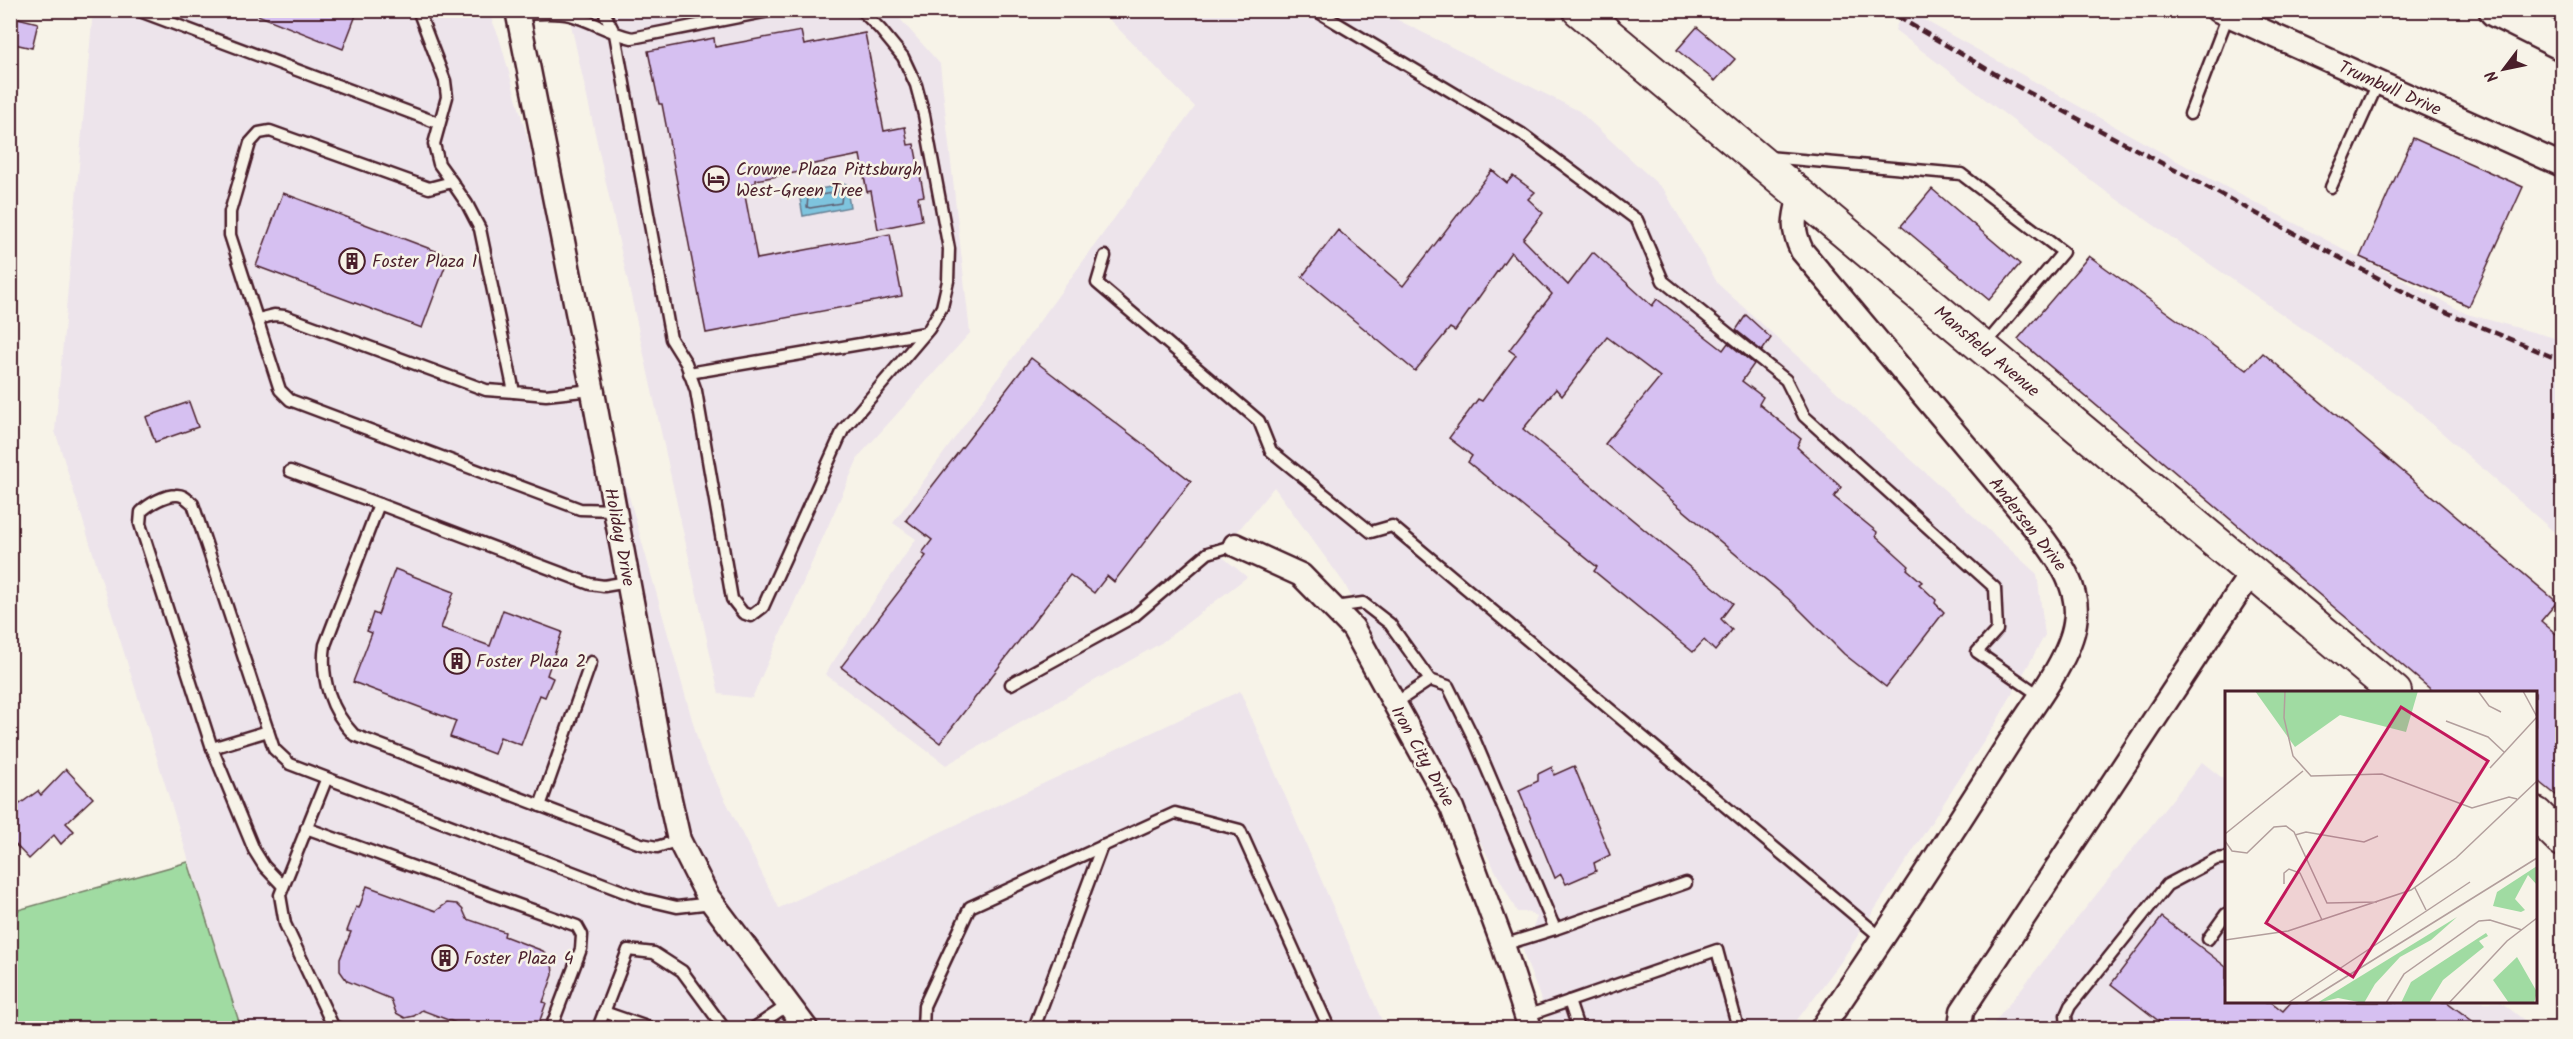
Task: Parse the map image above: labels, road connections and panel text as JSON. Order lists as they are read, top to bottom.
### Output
{
  "streets": {
    "main road": ["Mansfield Avenue"],
    "street": [
      "Trumbull Drive",
      "Andersen Drive",
      "Holiday Drive",
      "Iron City Drive"
    ]
  },
  "crossings": [
    ["Mansfield Avenue", "Andersen Drive"]
  ],
  "places": {
    "hotel": ["Crowne Plaza Pittsburgh West-Green Tree"],
    "building": ["Foster Plaza 1", "Foster Plaza 2", "Foster Plaza 4"]
  },
  "north": "bottom left"
}
